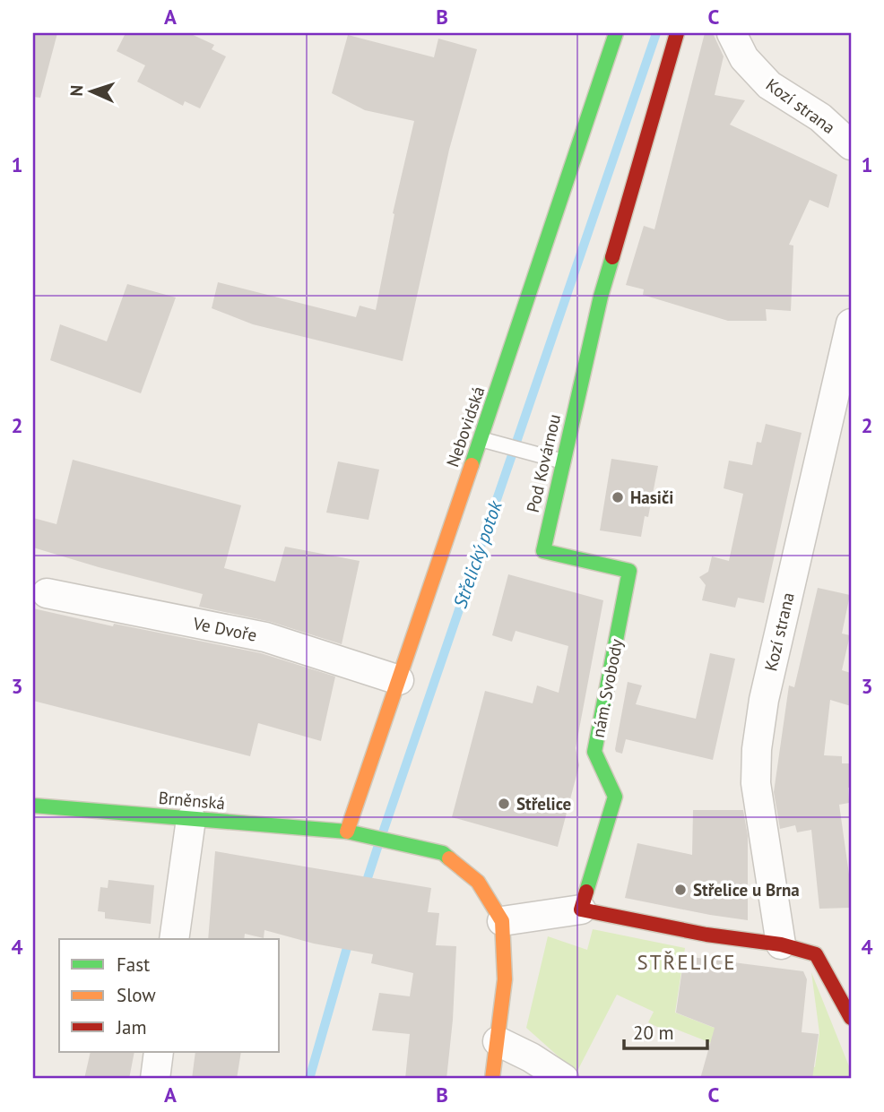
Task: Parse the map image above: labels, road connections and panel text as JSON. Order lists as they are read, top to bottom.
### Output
{
  "streets": {
    "street": [
      "Kozí strana",
      "Nebovidská",
      "Pod Kovárnou",
      "Ve Dvoře",
      "nám. Svobody",
      "Brněnská"
    ]
  },
  "crossings": [
    ["Nebovidská", "Ve Dvoře"],
    ["Nebovidská", "Brněnská"],
    ["Pod Kovárnou", "nám. Svobody"]
  ],
  "districts": ["STŘELICE"],
  "water": ["Střelický potok"],
  "places": ["Hasiči", "Střelice", "Střelice u Brna"],
  "legend": ["Fast", "Slow", "Jam"],
  "scale_bar": "20 m",
  "north": "left",
  "grid": {
    "columns": ["A", "B", "C"],
    "rows": [
      "1",
      "2",
      "3",
      "4"
    ]
  }
}
